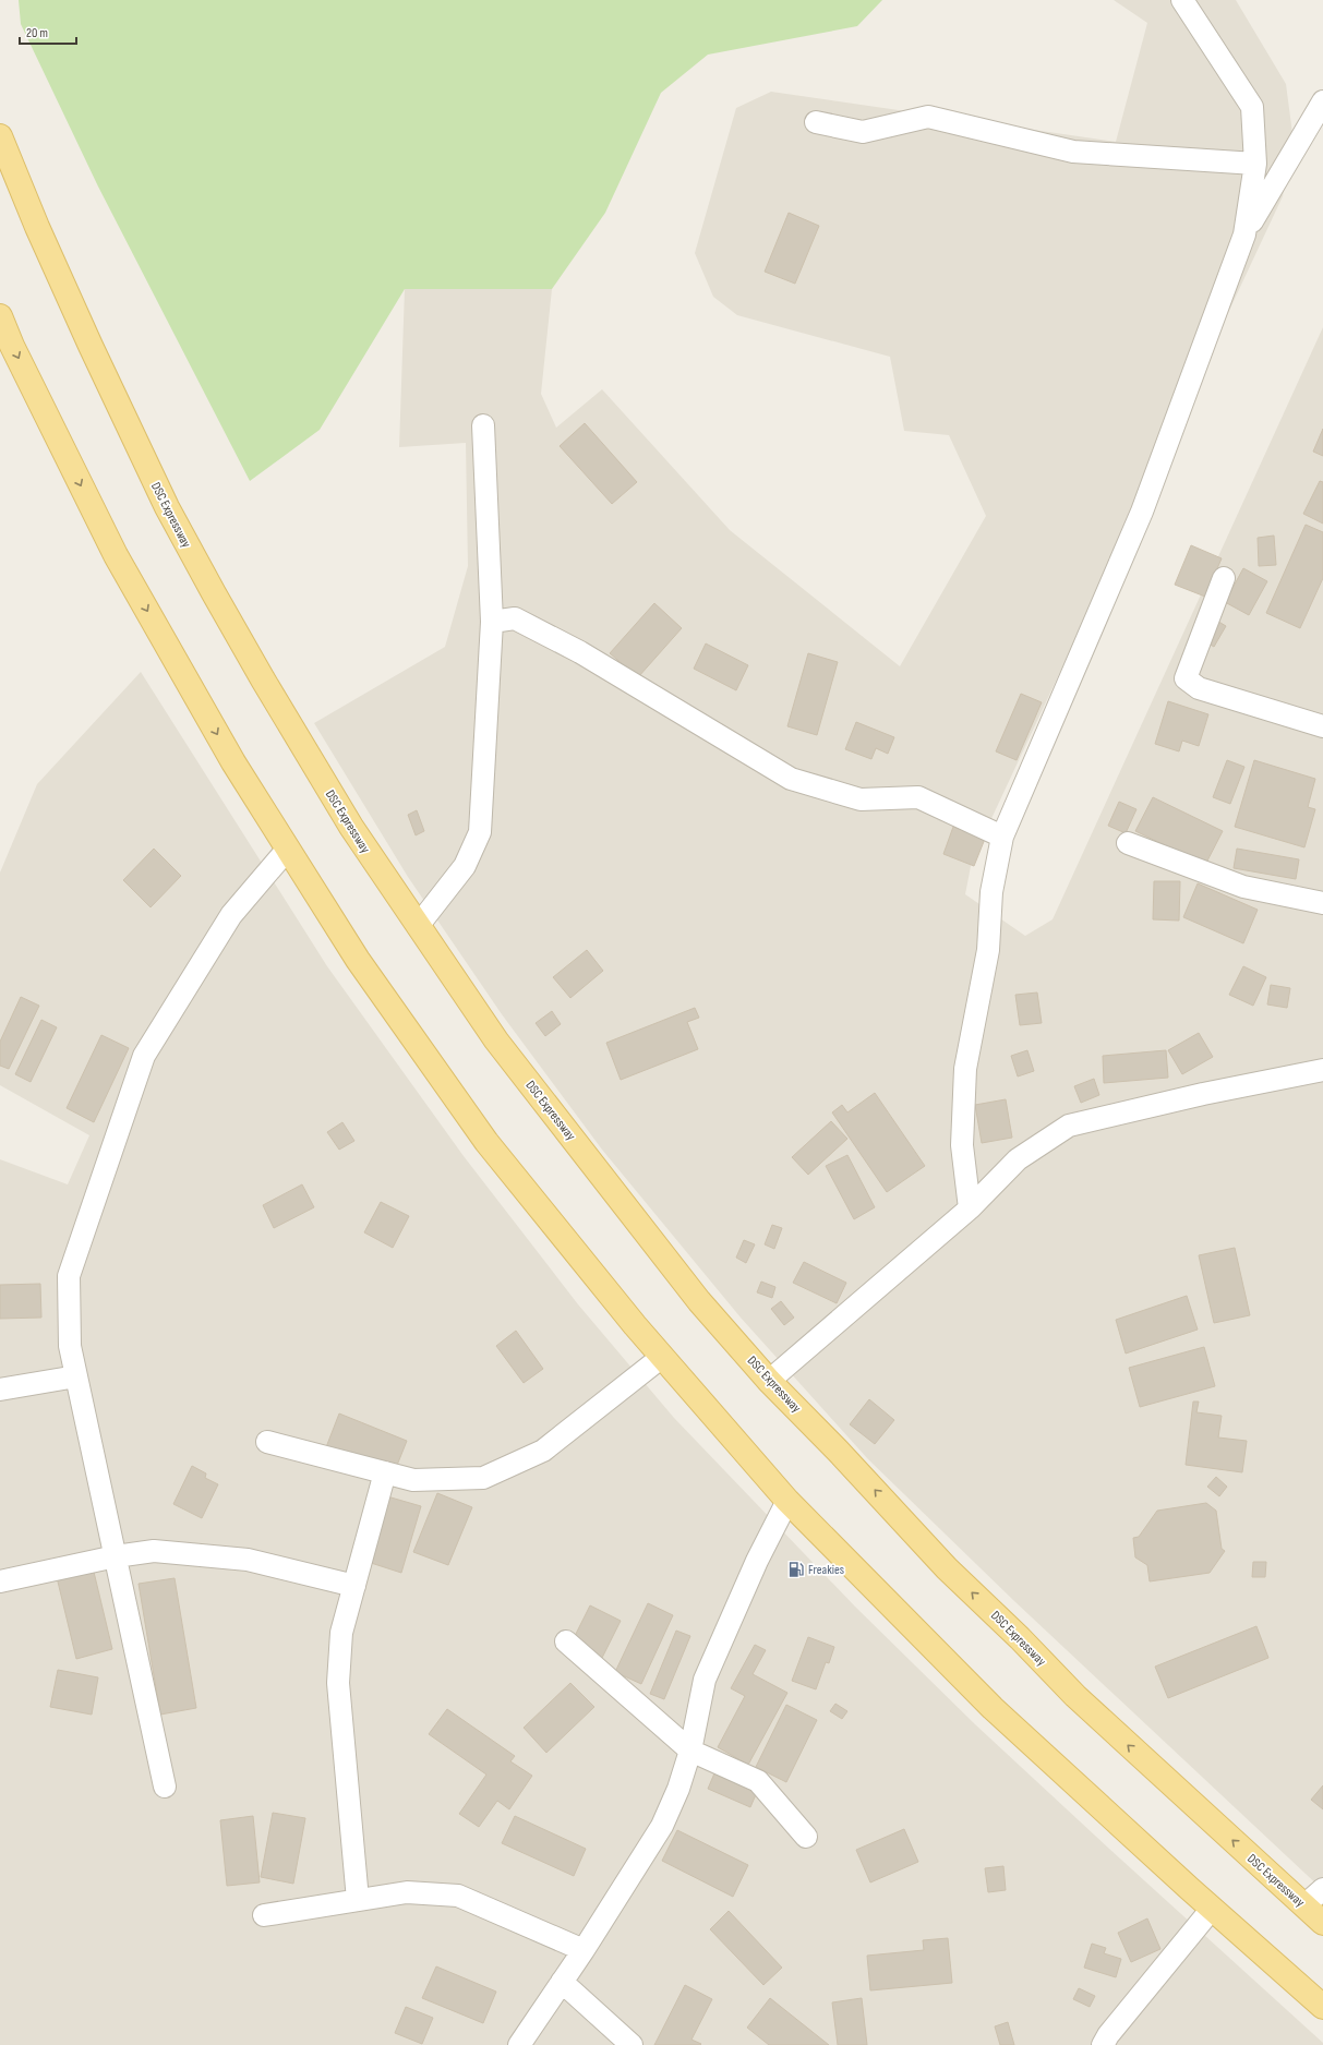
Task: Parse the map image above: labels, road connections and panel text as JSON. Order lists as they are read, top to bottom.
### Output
{
  "streets": {
    "main road": ["DSC Expressway"]
  },
  "places": {
    "fuel station": ["Freakies"]
  },
  "scale_bar": "20 m"
}
